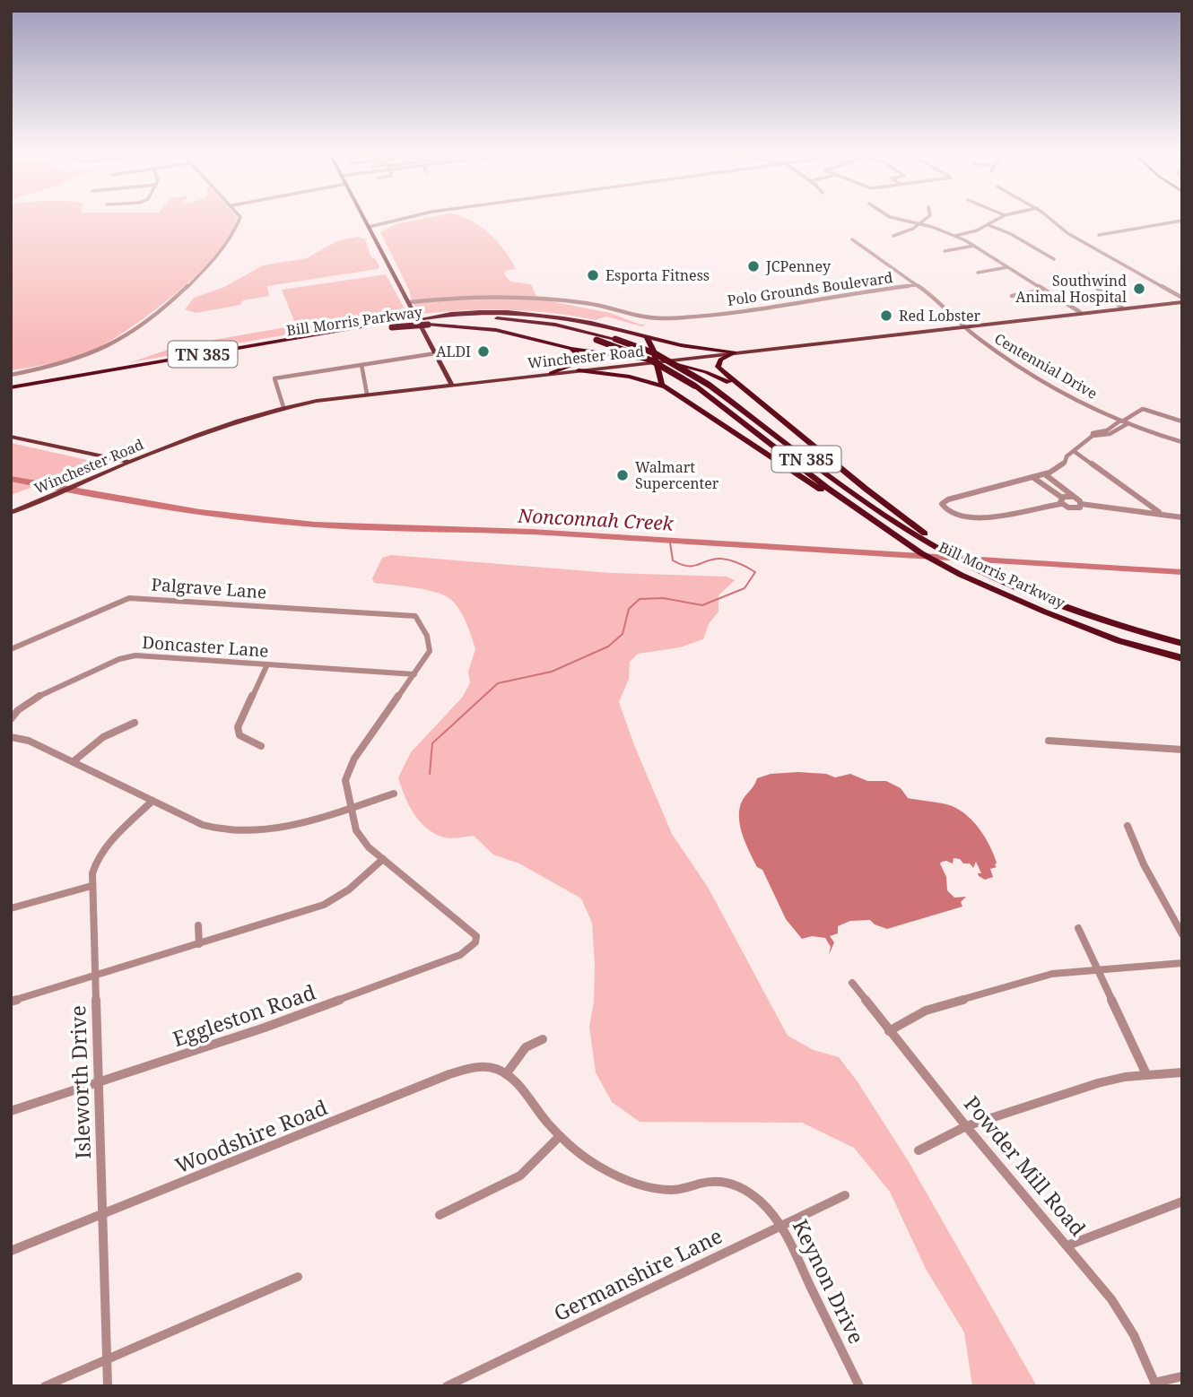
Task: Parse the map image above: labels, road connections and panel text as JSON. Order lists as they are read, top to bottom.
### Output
{
  "streets": {
    "highway": ["Bill Morris Parkway", "TN 385"],
    "main road": ["Winchester Road"],
    "street": [
      "Polo Grounds Boulevard",
      "Centennial Drive",
      "Palgrave Lane",
      "Doncaster Lane",
      "Eggleston Road",
      "Isleworth Drive",
      "Woodshire Road",
      "Powder Mill Road",
      "Germanshire Lane",
      "Keynon Drive"
    ]
  },
  "crossings": [
    ["Polo Grounds Boulevard", "Centennial Drive"],
    ["Winchester Road", "Centennial Drive"],
    ["Palgrave Lane", "Doncaster Lane"],
    ["Eggleston Road", "Isleworth Drive"],
    ["Isleworth Drive", "Woodshire Road"],
    ["Woodshire Road", "Keynon Drive"],
    ["Germanshire Lane", "Keynon Drive"]
  ],
  "water": ["Nonconnah Creek"],
  "places": [
    "JCPenney",
    "Esporta Fitness",
    "Southwind Animal Hospital",
    "Red Lobster",
    "ALDI",
    "Walmart Supercenter"
  ]
}
